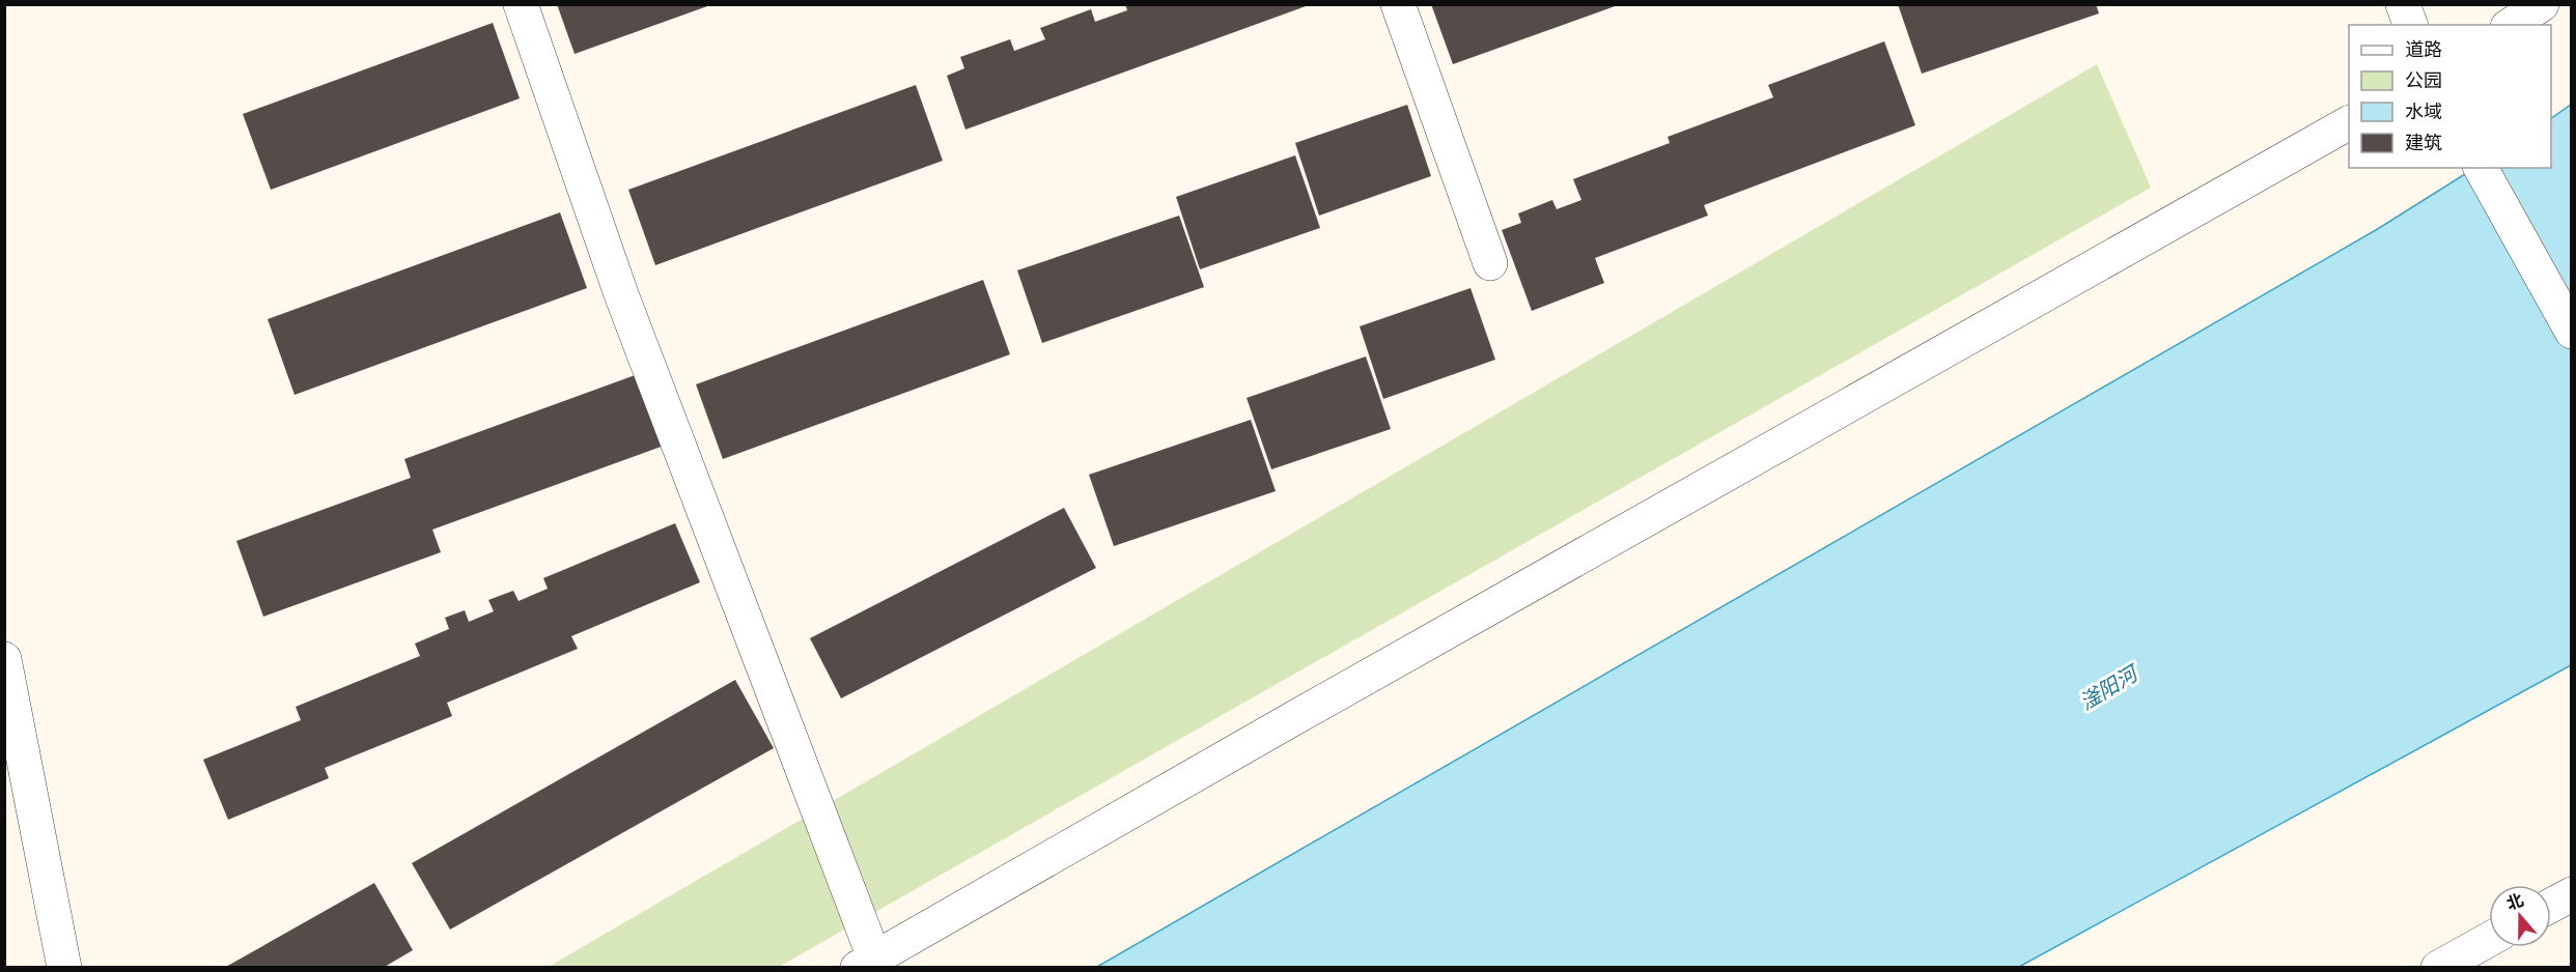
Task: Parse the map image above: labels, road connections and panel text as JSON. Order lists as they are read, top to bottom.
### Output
{
  "water": ["滏阳河"],
  "legend": [
    "道路",
    "公园",
    "水域",
    "建筑"
  ],
  "north": "top"
}
